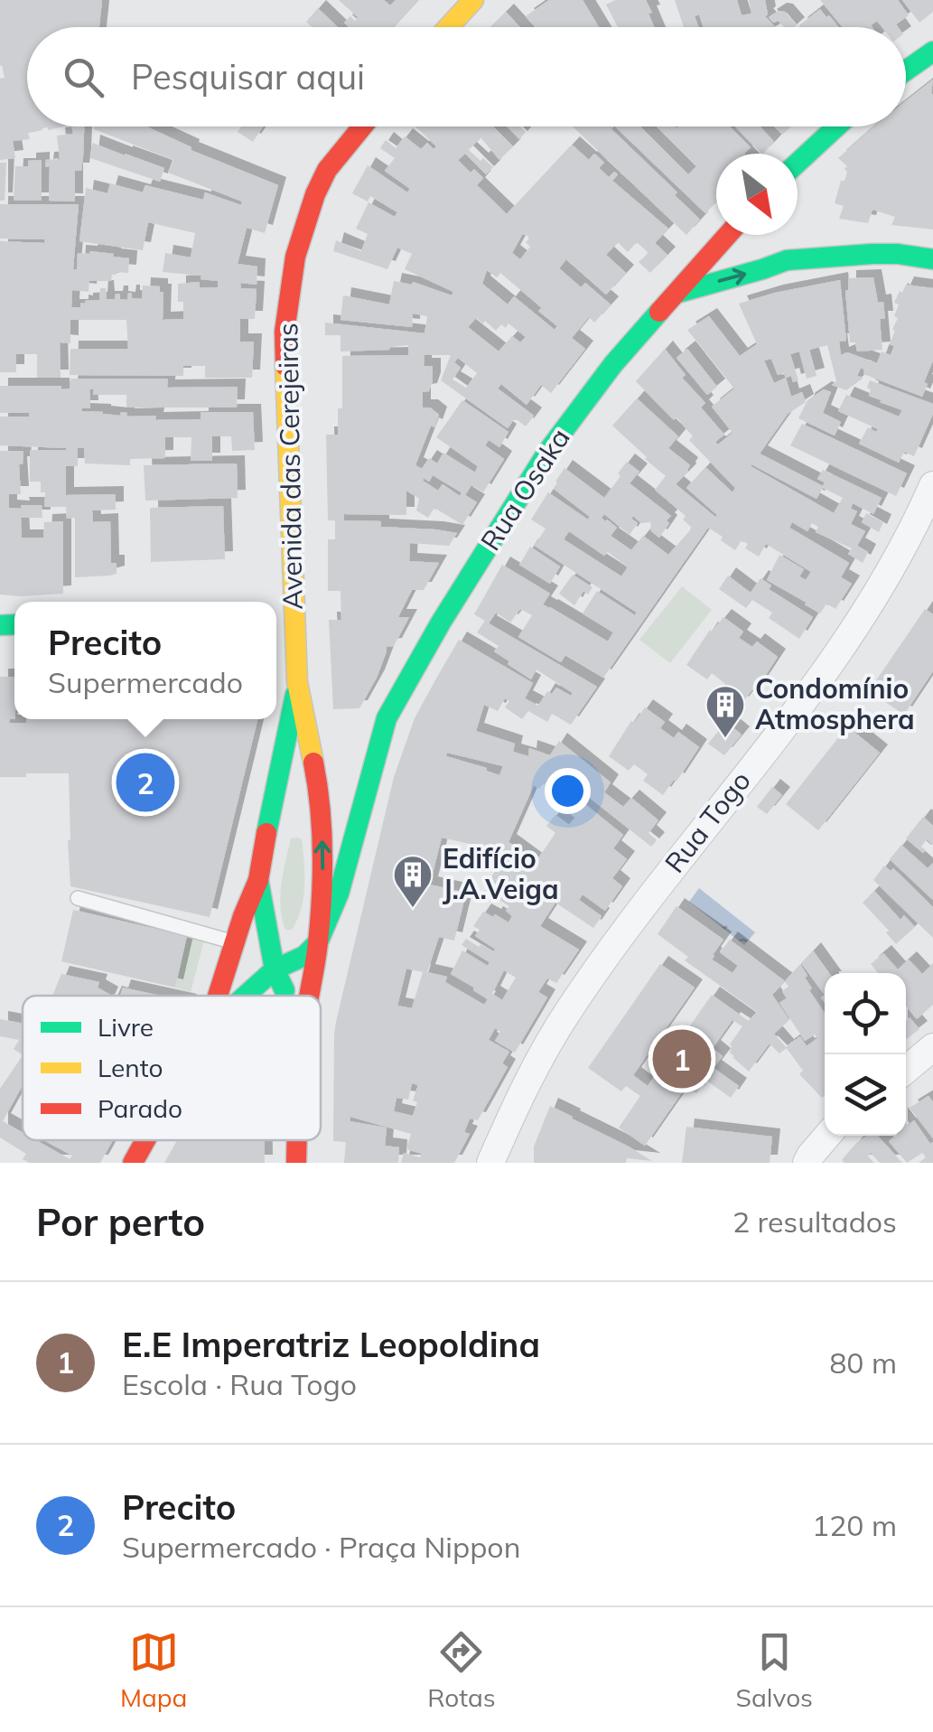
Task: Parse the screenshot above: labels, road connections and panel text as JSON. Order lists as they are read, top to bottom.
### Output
{
  "streets": {
    "main road": ["Avenida das Cerejeiras", "Rua Osaka"],
    "street": ["Rua Togo"]
  },
  "places": {
    "building": ["Condomínio Atmosphera", "Edifício J.A.Veiga"]
  },
  "legend": ["Livre", "Lento", "Parado"],
  "north": "bottom right",
  "page": {
    "search": "Pesquisar aqui",
    "popup": ["Precito", "Supermercado"],
    "pins": ["2", "1"],
    "heading": ["Por perto", "2 resultados"],
    "list": [
      {
        "mark": "1",
        "name": "E.E Imperatriz Leopoldina",
        "note": "Escola · Rua Togo",
        "value": "80 m"
      },
      {
        "mark": "2",
        "name": "Precito",
        "note": "Supermercado · Praça Nippon",
        "value": "120 m"
      }
    ],
    "nav": ["Mapa", "Rotas", "Salvos"]
  }
}
